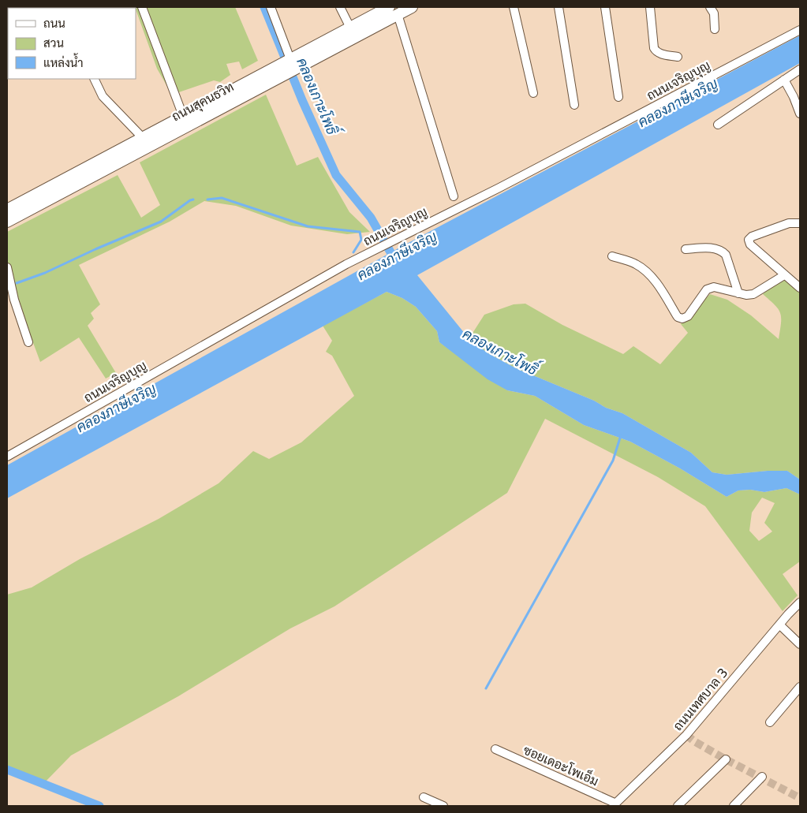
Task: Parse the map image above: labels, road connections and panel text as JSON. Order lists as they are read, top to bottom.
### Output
{
  "streets": {
    "main road": ["ถนนสุคนธวิท"],
    "street": ["ถนนเจริญบุญ", "ถนนเทศบาล 3", "ซอยเดอะโพเอ็ม"]
  },
  "crossings": [
    ["ถนนเทศบาล 3", "ซอยเดอะโพเอ็ม"]
  ],
  "water": ["คลองเกาะโพธิ์", "คลองภาษีเจริญ"],
  "legend": ["ถนน", "สวน", "แหล่งน้ำ"]
}
